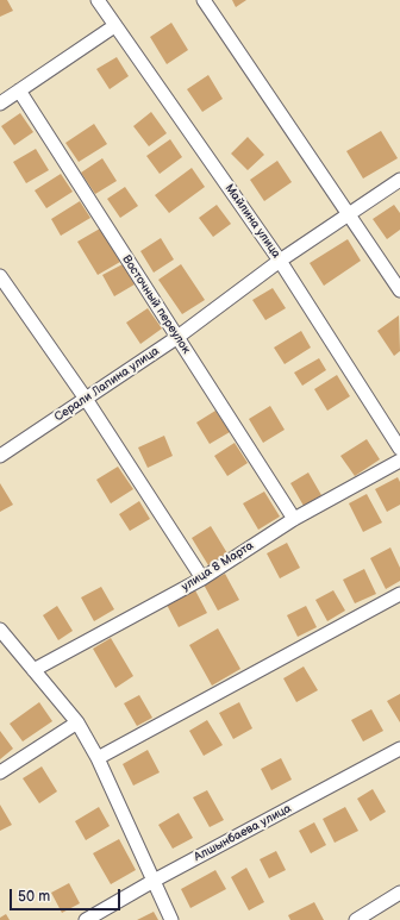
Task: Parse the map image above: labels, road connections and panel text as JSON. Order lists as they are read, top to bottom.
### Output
{
  "streets": {
    "street": [
      "Майлина улица",
      "Восточный переулок",
      "Серали Лапина улица",
      "улица 8 Марта",
      "Алшынбаева улица"
    ]
  },
  "crossings": [
    ["Майлина улица", "Серали Лапина улица"],
    ["Восточный переулок", "Серали Лапина улица"],
    ["Восточный переулок", "улица 8 Марта"]
  ],
  "scale_bar": "50 m"
}
